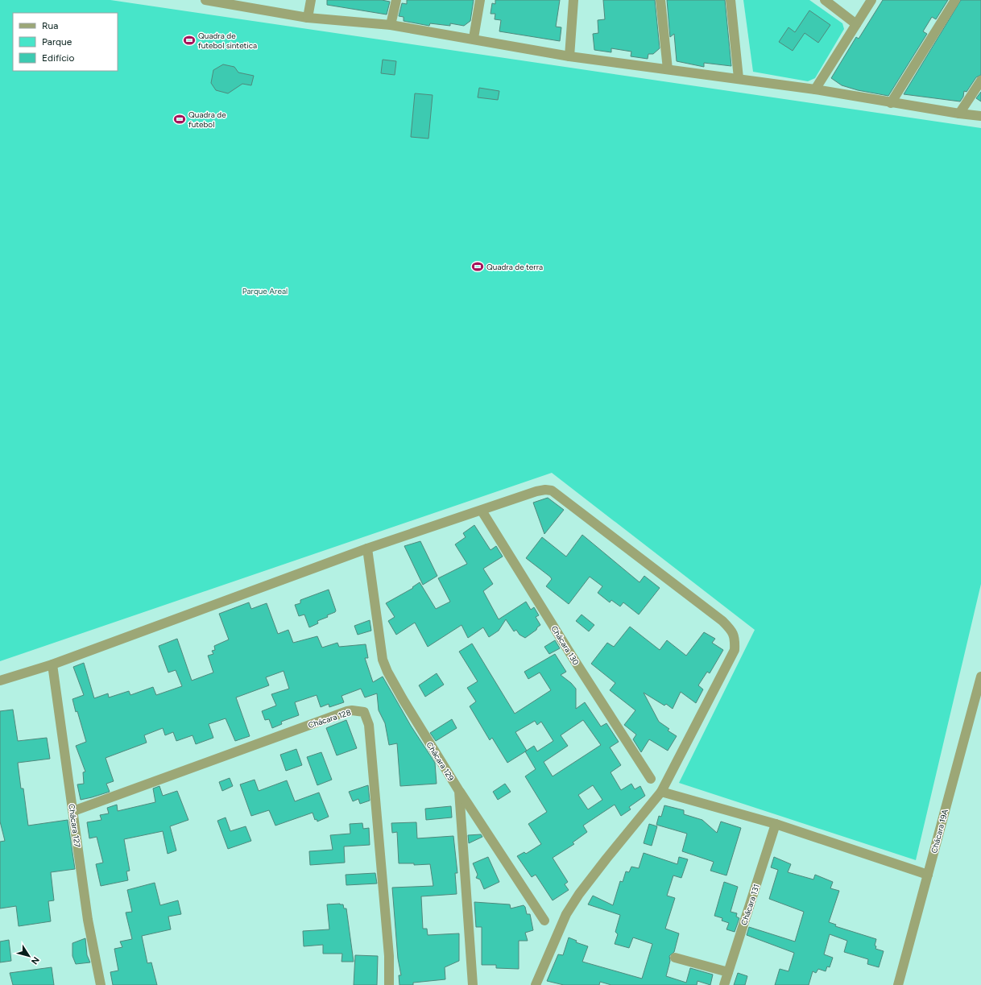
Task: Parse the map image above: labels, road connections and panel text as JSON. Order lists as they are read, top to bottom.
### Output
{
  "streets": {
    "street": [
      "Chácara 130",
      "Chácara 128",
      "Chácara 129",
      "Chácara 127",
      "Chácara 19A",
      "Chácara 131"
    ]
  },
  "crossings": [
    ["Chácara 128", "Chácara 127"]
  ],
  "parks": ["Parque Areal"],
  "places": {
    "sports": ["Quadra de futebol sintetica", "Quadra de futebol", "Quadra de terra"]
  },
  "legend": ["Rua", "Parque", "Edifício"],
  "north": "bottom right"
}
